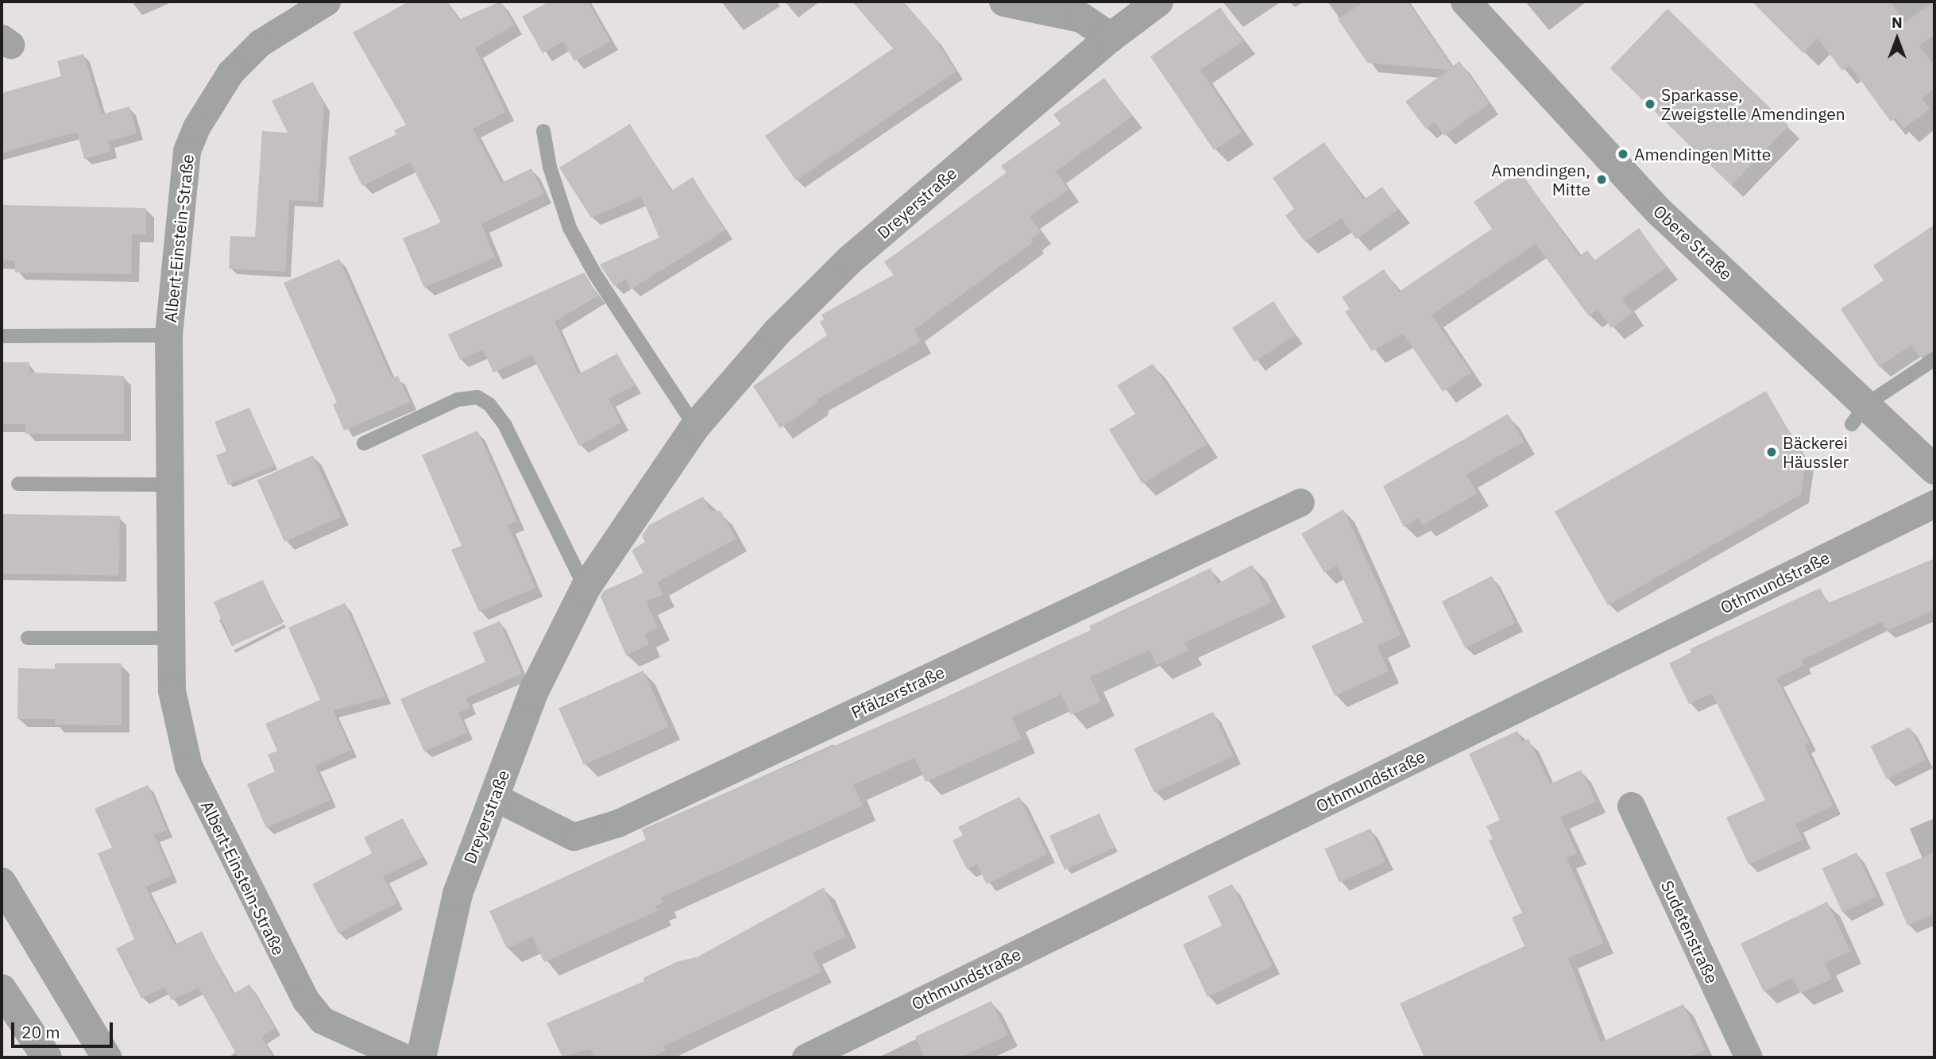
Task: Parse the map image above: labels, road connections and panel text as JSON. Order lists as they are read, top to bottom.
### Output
{
  "streets": {
    "street": [
      "Dreyerstraße",
      "Albert-Einstein-Straße",
      "Obere Straße",
      "Othmundstraße",
      "Pfälzerstraße",
      "Sudetenstraße"
    ]
  },
  "crossings": [
    ["Dreyerstraße", "Pfälzerstraße"]
  ],
  "places": [
    "Sparkasse, Zweigstelle Amendingen",
    "Amendingen Mitte",
    "Amendingen, Mitte",
    "Bäckerei Häussler"
  ],
  "scale_bar": "20 m",
  "north": "top"
}
